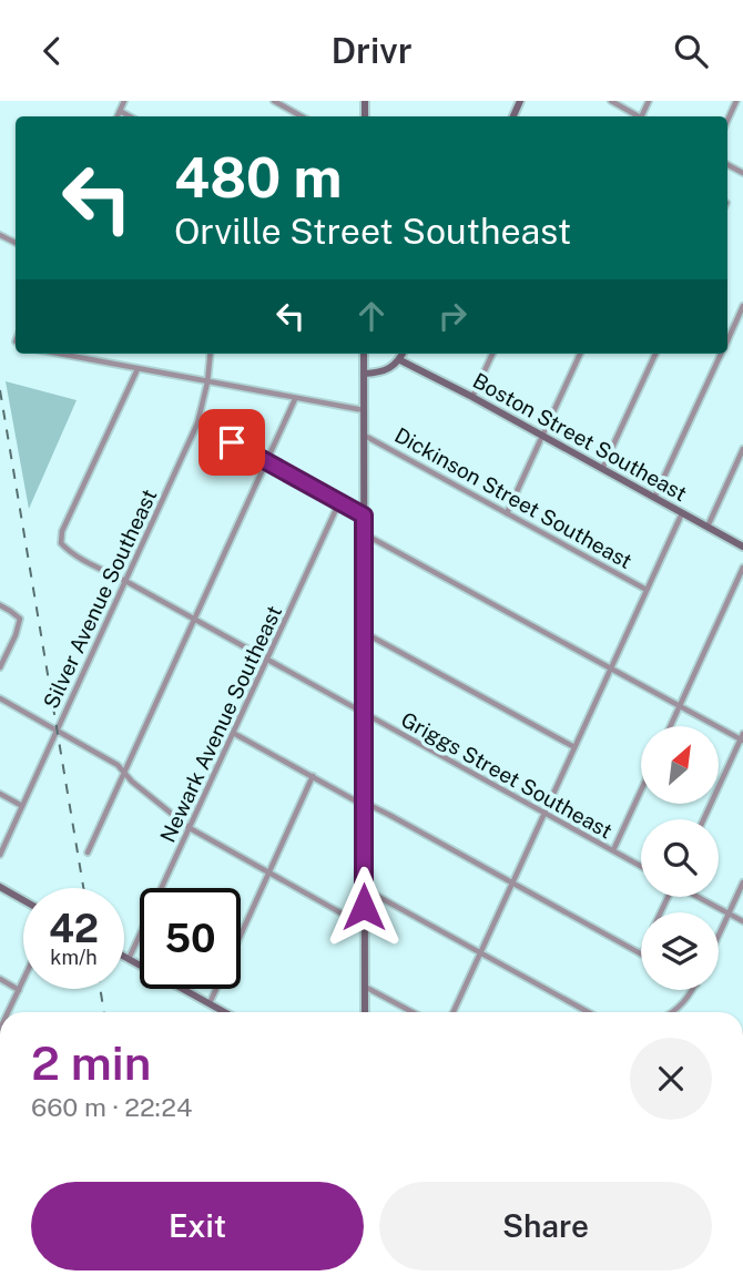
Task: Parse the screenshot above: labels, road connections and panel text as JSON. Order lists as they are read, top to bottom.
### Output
{
  "streets": {
    "main road": ["Boston Street Southeast"],
    "street": [
      "Dickinson Street Southeast",
      "Silver Avenue Southeast",
      "Newark Avenue Southeast",
      "Griggs Street Southeast"
    ]
  },
  "crossings": [
    ["Silver Avenue Southeast", "Griggs Street Southeast"],
    ["Newark Avenue Southeast", "Griggs Street Southeast"]
  ],
  "north": "top right",
  "page": {
    "header": "Drivr",
    "turn": ["480 m", "Orville Street Southeast"],
    "speed": "42 km/h",
    "limit": "50",
    "heading": ["2 min", "660 m · 22:24"],
    "buttons": ["Exit", "Share"]
  }
}
